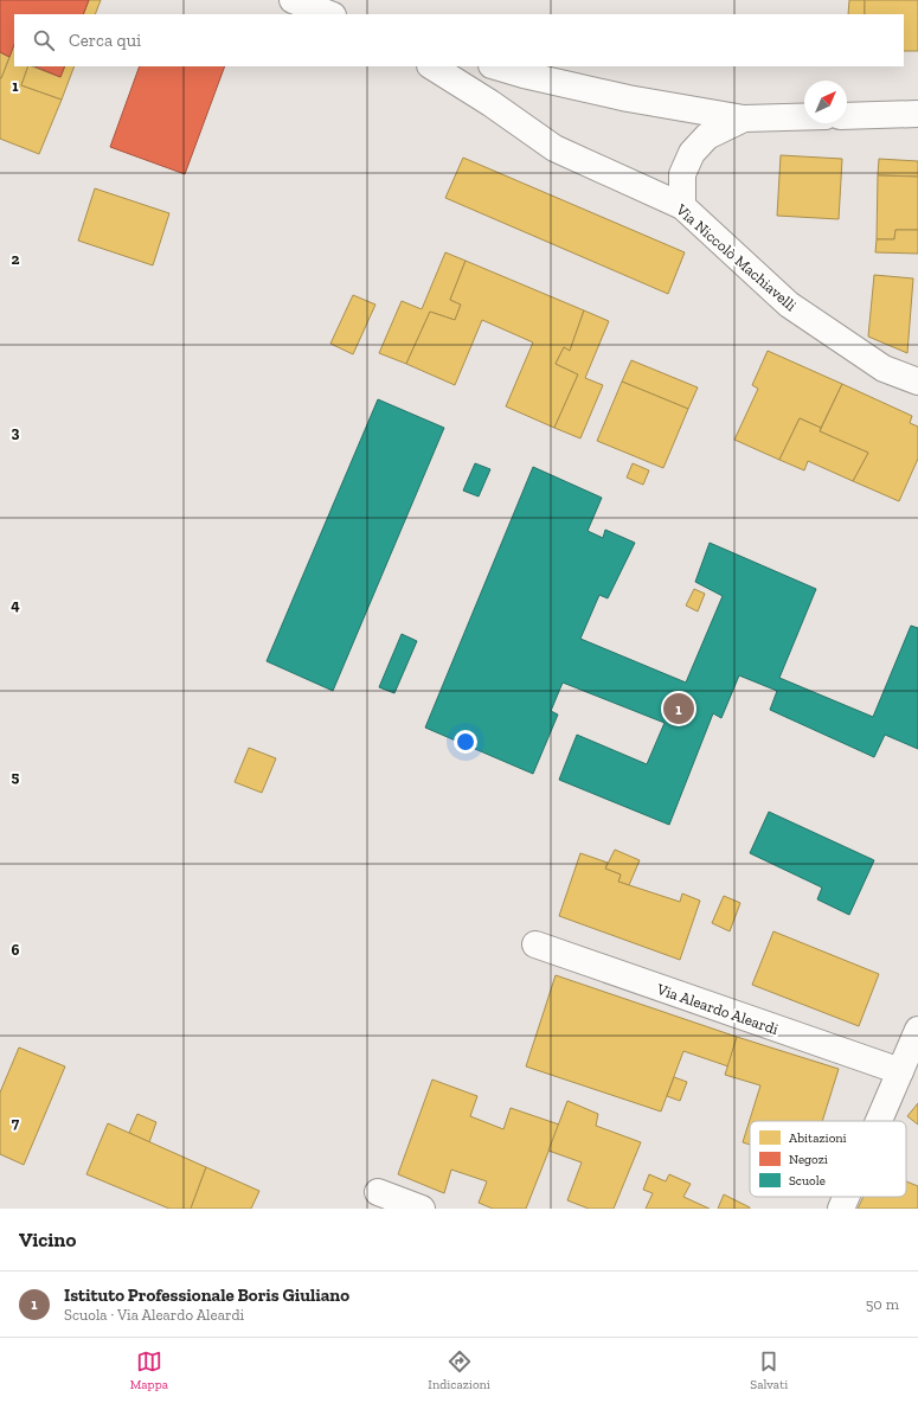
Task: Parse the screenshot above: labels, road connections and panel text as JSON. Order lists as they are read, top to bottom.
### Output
{
  "streets": {
    "main road": ["Via Niccolò Machiavelli", "Via Aleardo Aleardi"]
  },
  "legend": ["Abitazioni", "Negozi", "Scuole"],
  "north": "top right",
  "page": {
    "search": "Cerca qui",
    "pins": "1",
    "heading": "Vicino",
    "list": [
      {
        "mark": "1",
        "name": "Istituto Professionale Boris Giuliano",
        "note": "Scuola · Via Aleardo Aleardi",
        "value": "50 m"
      }
    ],
    "nav": ["Mappa", "Indicazioni", "Salvati"]
  },
  "grid": {
    "rows": [
      "1",
      "2",
      "3",
      "4",
      "5",
      "6",
      "7"
    ]
  }
}
